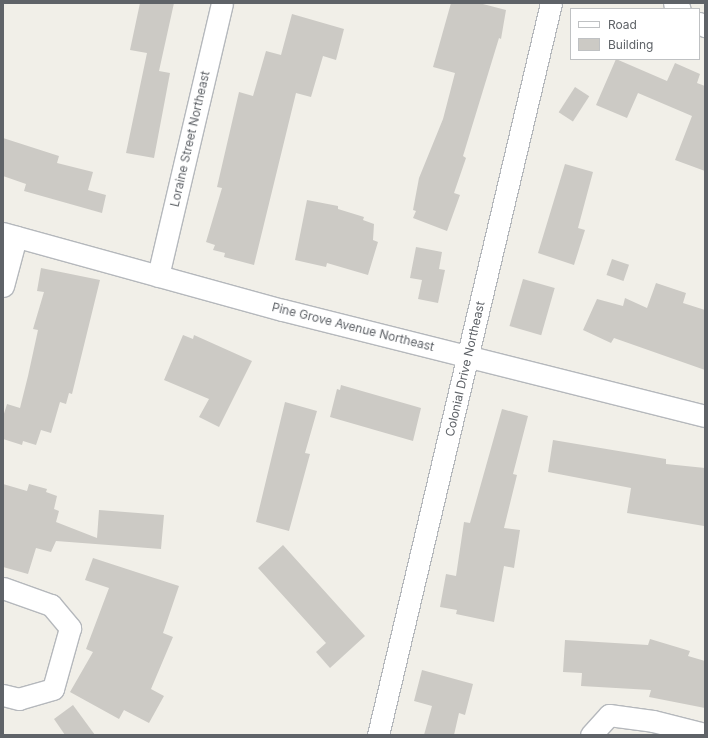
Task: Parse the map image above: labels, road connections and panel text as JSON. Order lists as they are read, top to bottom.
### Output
{
  "streets": {
    "street": ["Loraine Street Northeast", "Pine Grove Avenue Northeast", "Colonial Drive Northeast"]
  },
  "crossings": [
    ["Loraine Street Northeast", "Pine Grove Avenue Northeast"],
    ["Pine Grove Avenue Northeast", "Colonial Drive Northeast"]
  ],
  "legend": ["Road", "Building"]
}
